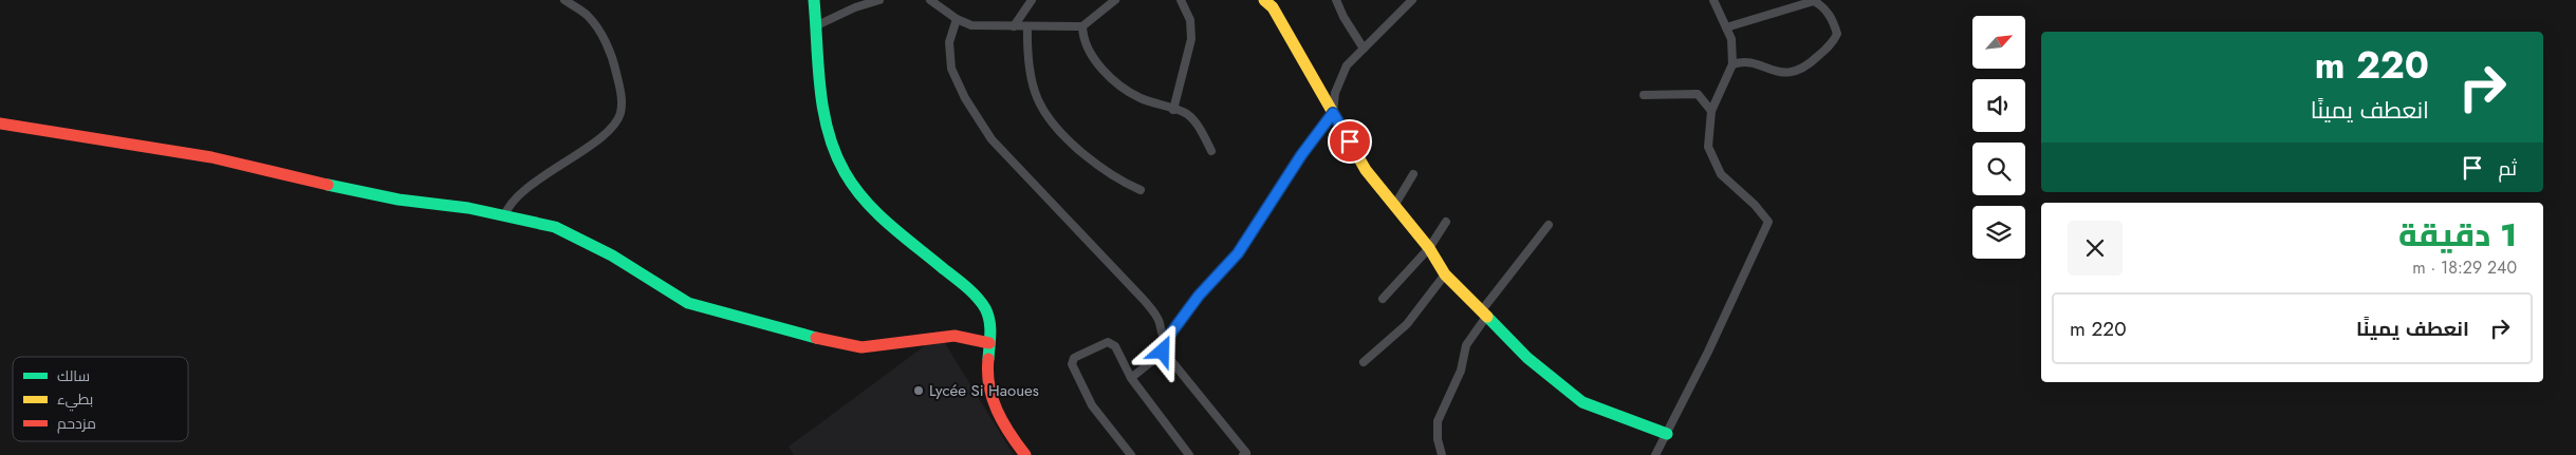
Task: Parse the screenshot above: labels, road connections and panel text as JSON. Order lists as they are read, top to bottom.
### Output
{
  "places": ["Lycée Si Haoues"],
  "legend": ["سالك", "بطيء", "مزدحم"],
  "north": "top right",
  "page": {
    "turn": ["220 m", "انعطف يمينًا"],
    "then": "ثم",
    "heading": ["1 دقيقة", "240 m · 18:29"],
    "list": [
      {
        "name": "انعطف يمينًا",
        "value": "220 m"
      }
    ]
  }
}
